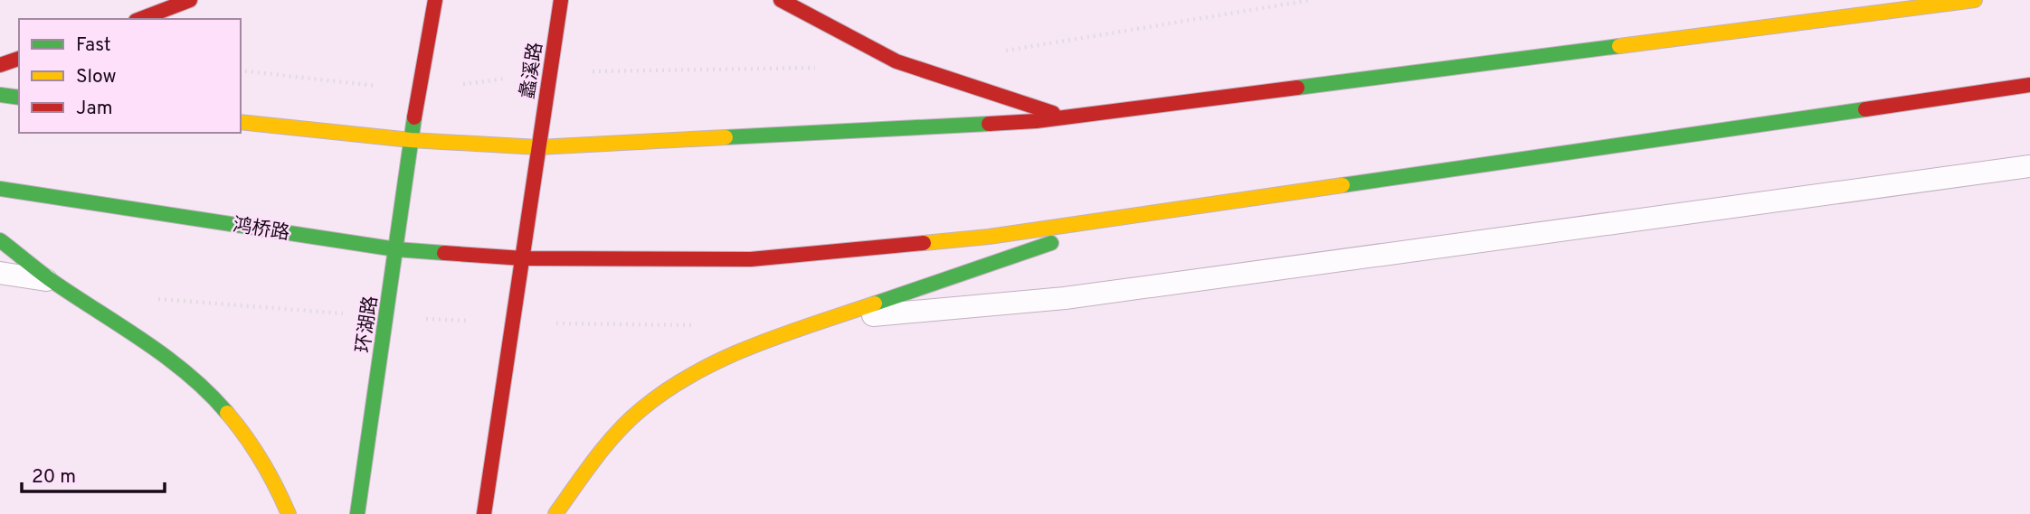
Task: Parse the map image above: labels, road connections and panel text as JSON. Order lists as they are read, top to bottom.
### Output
{
  "streets": {
    "main road": ["蠡溪路", "鸿桥路", "环湖路"]
  },
  "crossings": [
    ["鸿桥路", "环湖路"]
  ],
  "legend": ["Fast", "Slow", "Jam"],
  "scale_bar": "20 m"
}
